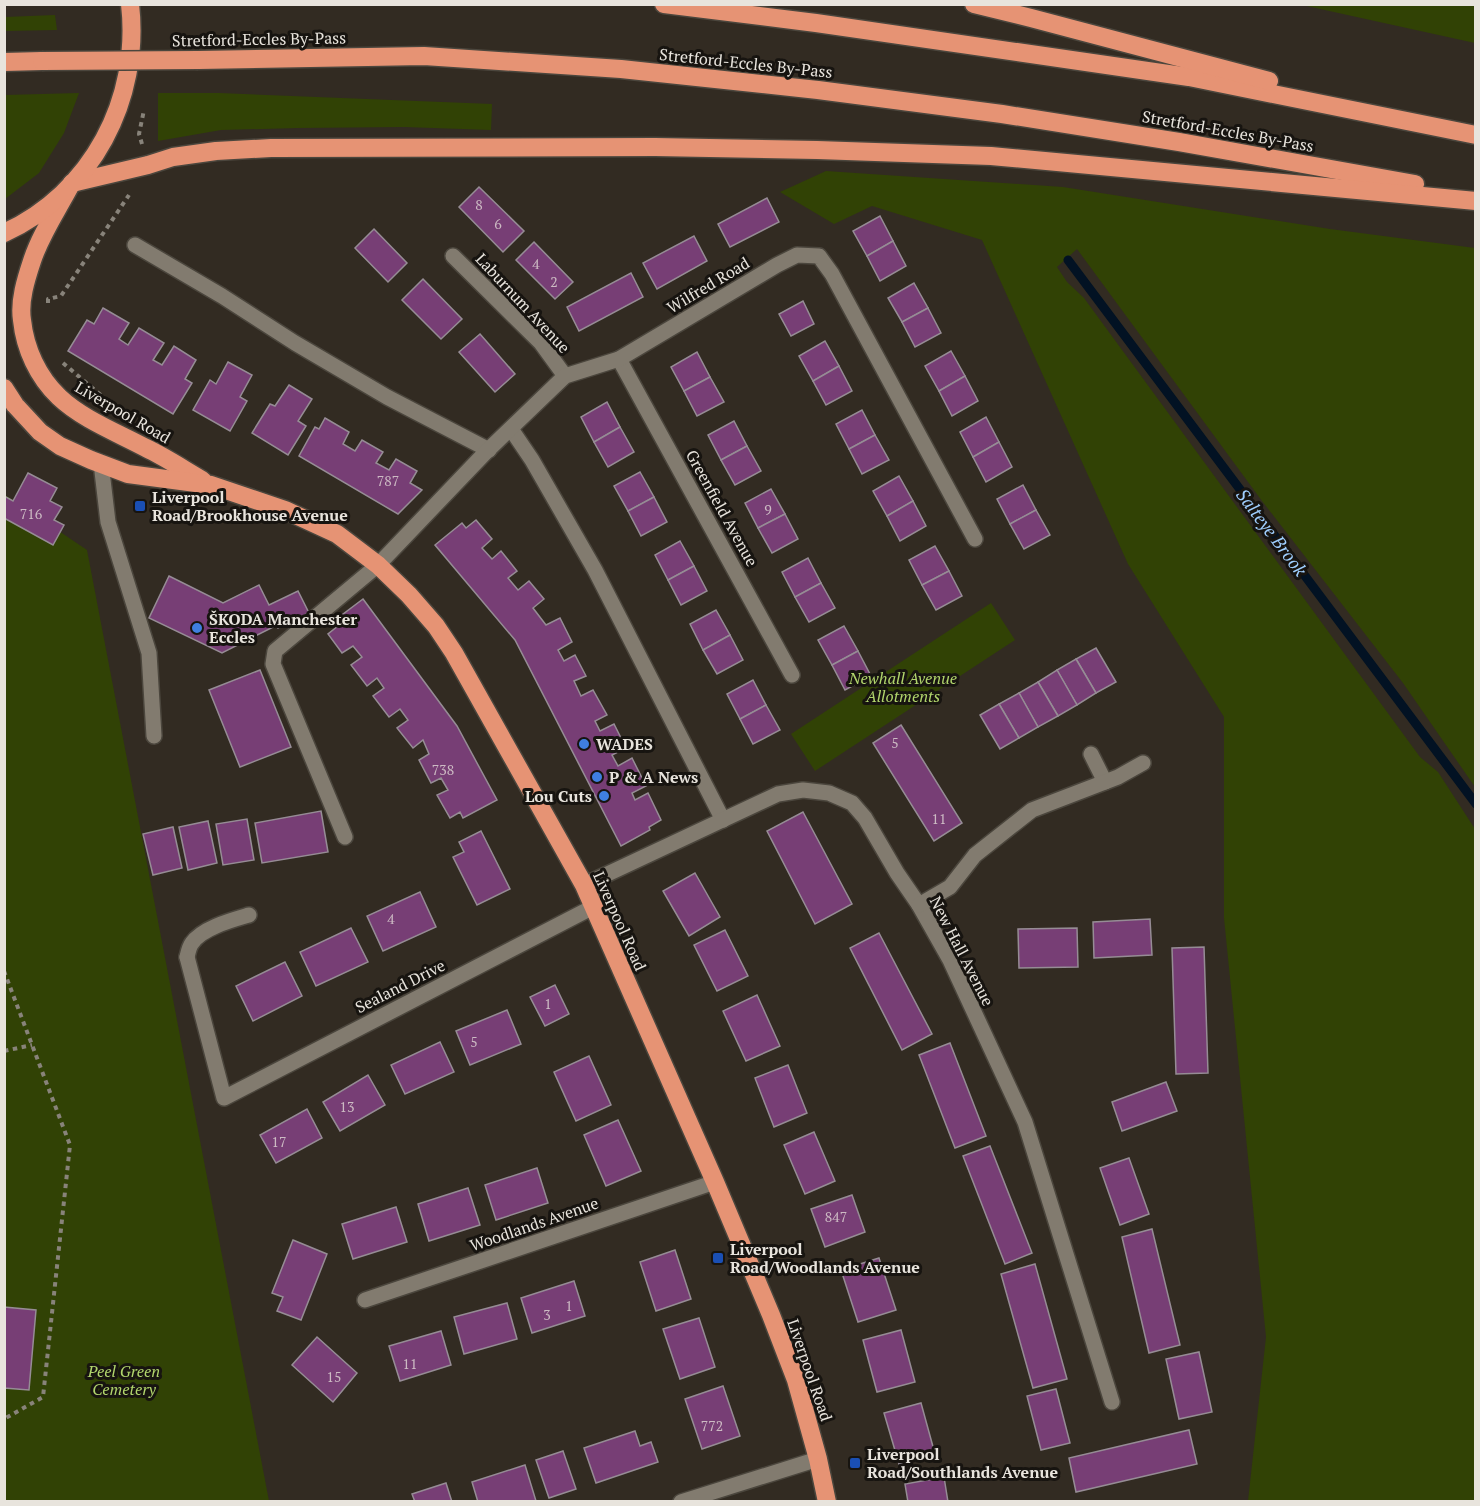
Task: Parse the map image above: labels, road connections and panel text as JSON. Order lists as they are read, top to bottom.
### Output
{
  "streets": {
    "highway": ["Stretford-Eccles By-Pass", "Liverpool Road"],
    "street": [
      "Wilfred Road",
      "Laburnum Avenue",
      "Greenfield Avenue",
      "New Hall Avenue",
      "Sealand Drive",
      "Woodlands Avenue"
    ]
  },
  "crossings": [
    ["Wilfred Road", "Laburnum Avenue"],
    ["Wilfred Road", "Liverpool Road"],
    ["Wilfred Road", "Greenfield Avenue"],
    ["Liverpool Road", "New Hall Avenue"],
    ["Liverpool Road", "Sealand Drive"],
    ["Liverpool Road", "Woodlands Avenue"]
  ],
  "water": ["Salteye Brook"],
  "parks": ["Newhall Avenue Allotments", "Peel Green Cemetery"],
  "places": {
    "transit": ["Liverpool Road/Brookhouse Avenue", "Liverpool Road/Woodlands Avenue", "Liverpool Road/Southlands Avenue"],
    "other": [
      "ŠKODA Manchester Eccles",
      "WADES",
      "P & A News",
      "Lou Cuts"
    ]
  },
  "house_numbers": [
    "8",
    "6",
    "4",
    "2",
    "787",
    "9",
    "716",
    "5",
    "738",
    "11",
    "4",
    "1",
    "5",
    "13",
    "17",
    "847",
    "1",
    "3",
    "11",
    "15",
    "772"
  ]
}
